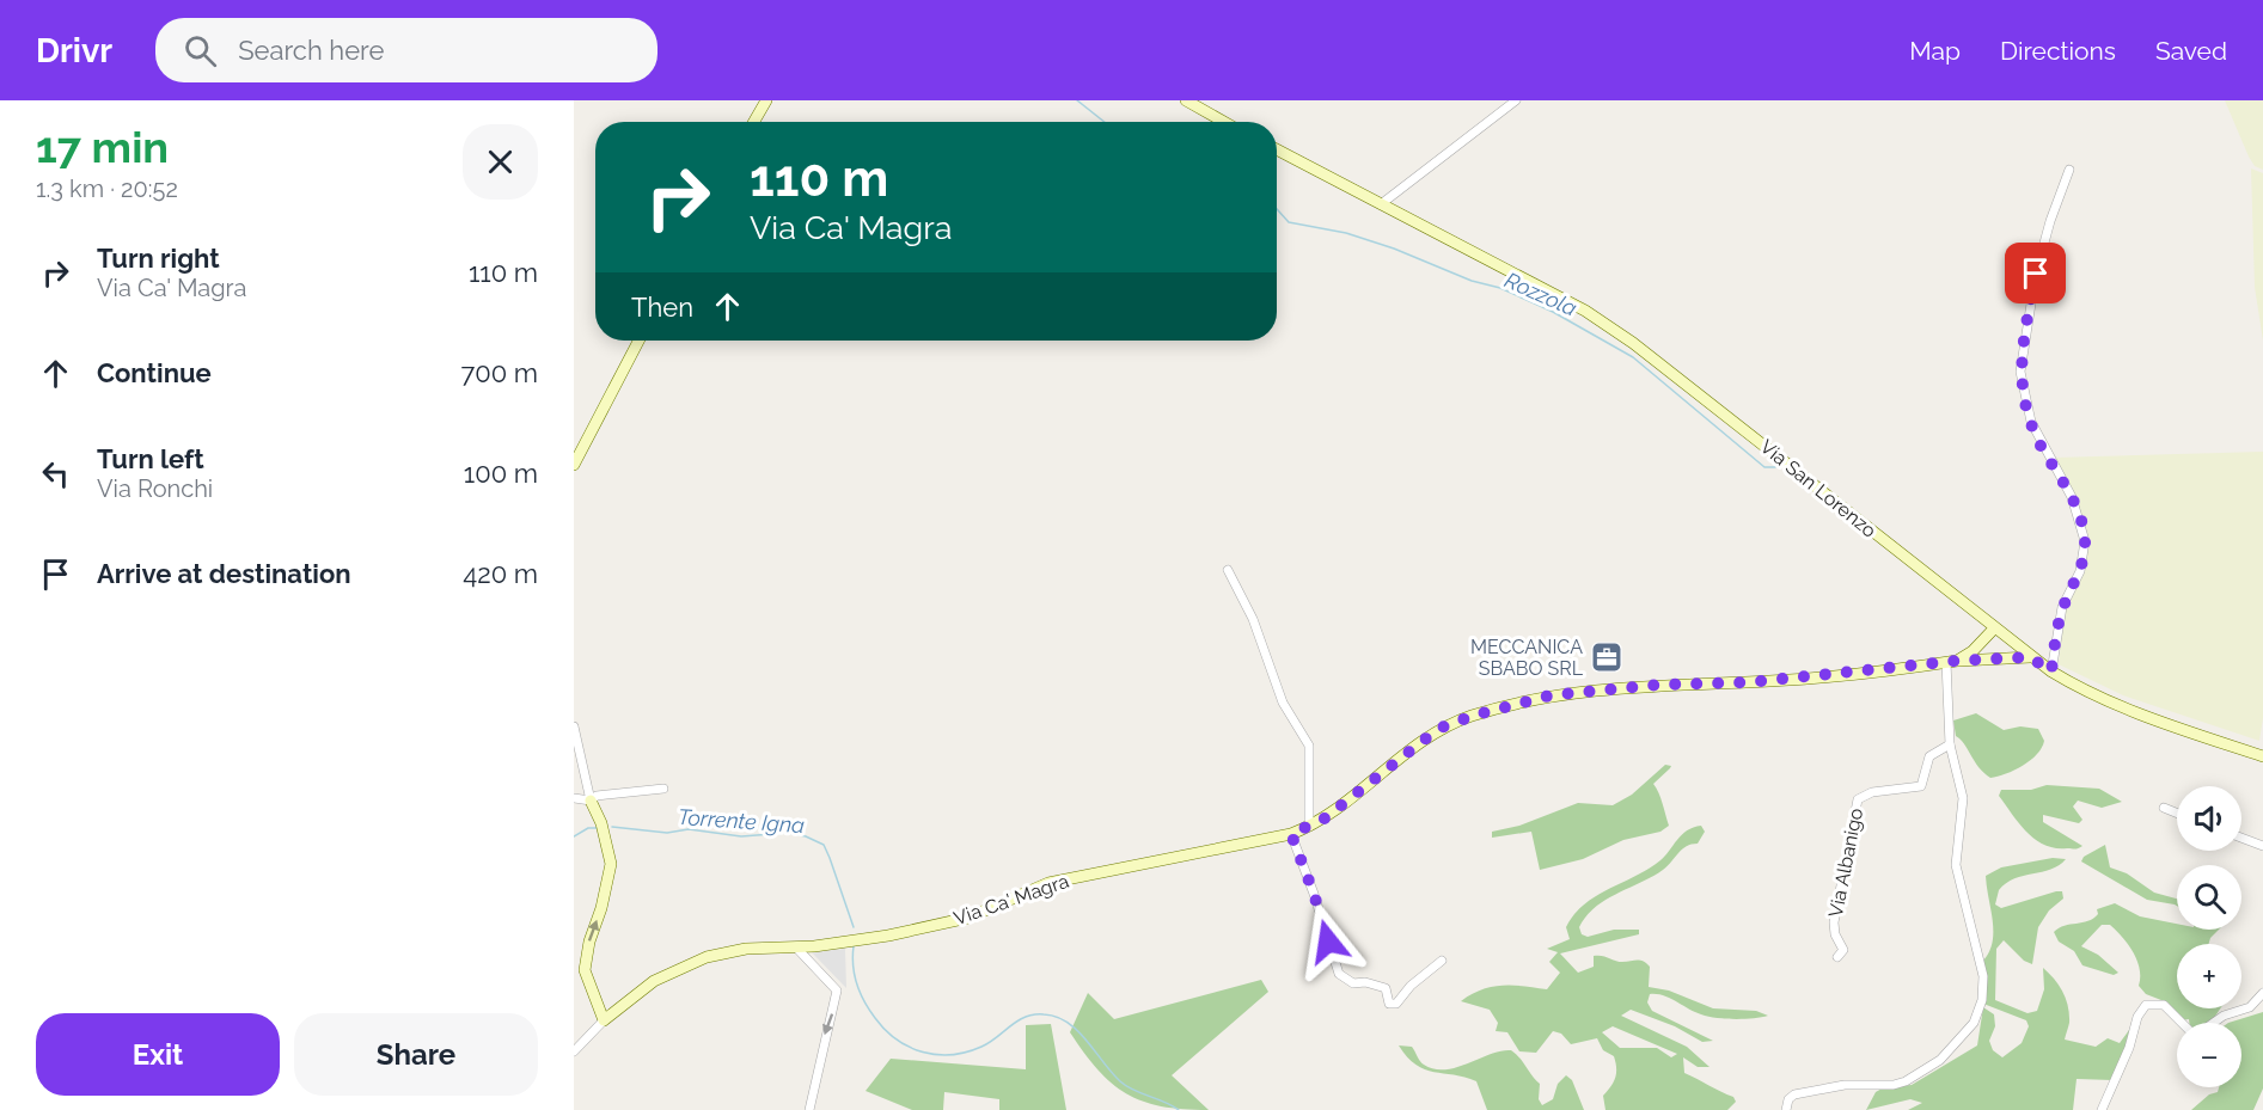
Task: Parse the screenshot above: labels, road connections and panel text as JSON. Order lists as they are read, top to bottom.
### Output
{
  "streets": {
    "street": ["Via San Lorenzo", "Via Albanigo", "Via Ca' Magra"]
  },
  "crossings": [
    ["Via San Lorenzo", "Via Ca' Magra"]
  ],
  "water": ["Rozzola", "Torrente Igna"],
  "places": {
    "office": ["MECCANICA SBABO SRL"]
  },
  "page": {
    "header": "Drivr",
    "search": "Search here",
    "nav": ["Map", "Directions", "Saved"],
    "heading": ["17 min", "1.3 km · 20:52"],
    "turn": ["110 m", "Via Ca' Magra"],
    "list": [
      {
        "name": "Turn right",
        "note": "Via Ca' Magra",
        "value": "110 m"
      },
      {
        "name": "Continue",
        "value": "700 m"
      },
      {
        "name": "Turn left",
        "note": "Via Ronchi",
        "value": "100 m"
      },
      {
        "name": "Arrive at destination",
        "value": "420 m"
      }
    ],
    "then": "Then",
    "map_buttons": ["+", "−"],
    "buttons": ["Exit", "Share"]
  }
}
